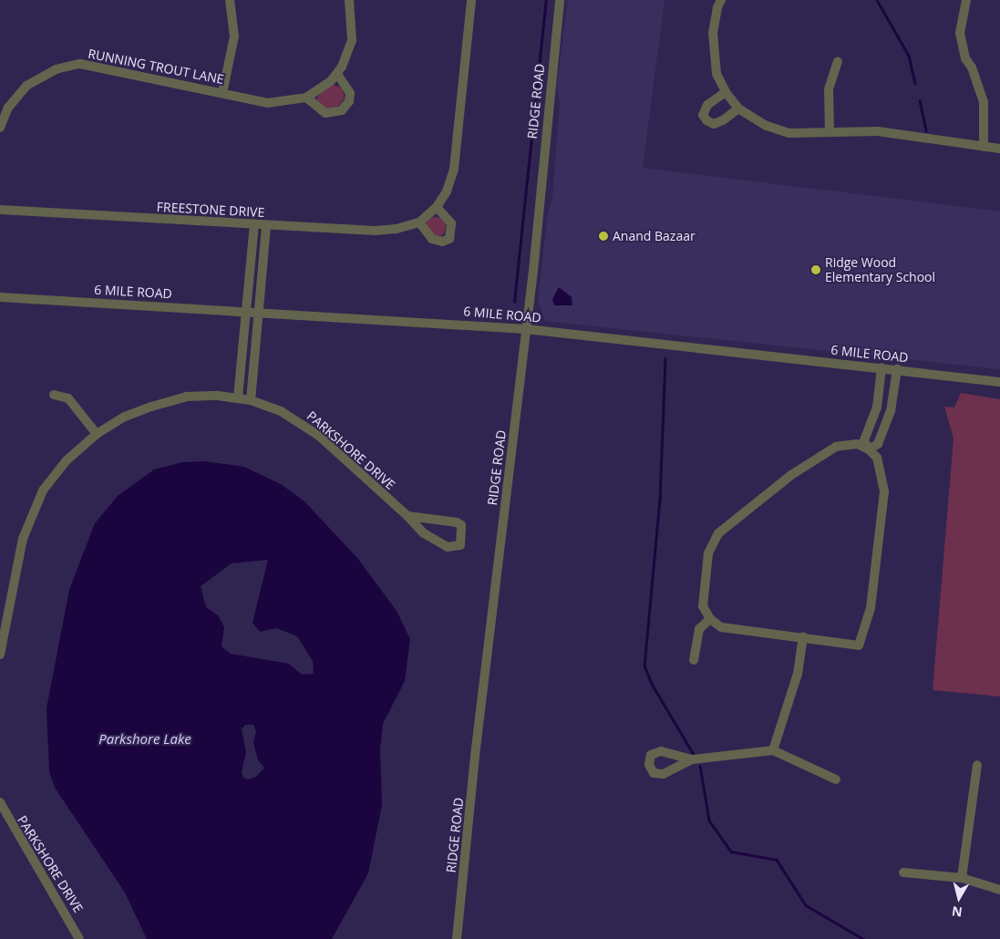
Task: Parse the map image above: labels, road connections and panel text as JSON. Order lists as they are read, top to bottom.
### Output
{
  "streets": {
    "street": [
      "RUNNING TROUT LANE",
      "RIDGE ROAD",
      "FREESTONE DRIVE",
      "6 MILE ROAD",
      "PARKSHORE DRIVE"
    ]
  },
  "crossings": [
    ["RIDGE ROAD", "6 MILE ROAD"]
  ],
  "water": ["Parkshore Lake"],
  "places": ["Anand Bazaar", "Ridge Wood Elementary School"],
  "north": "bottom"
}
